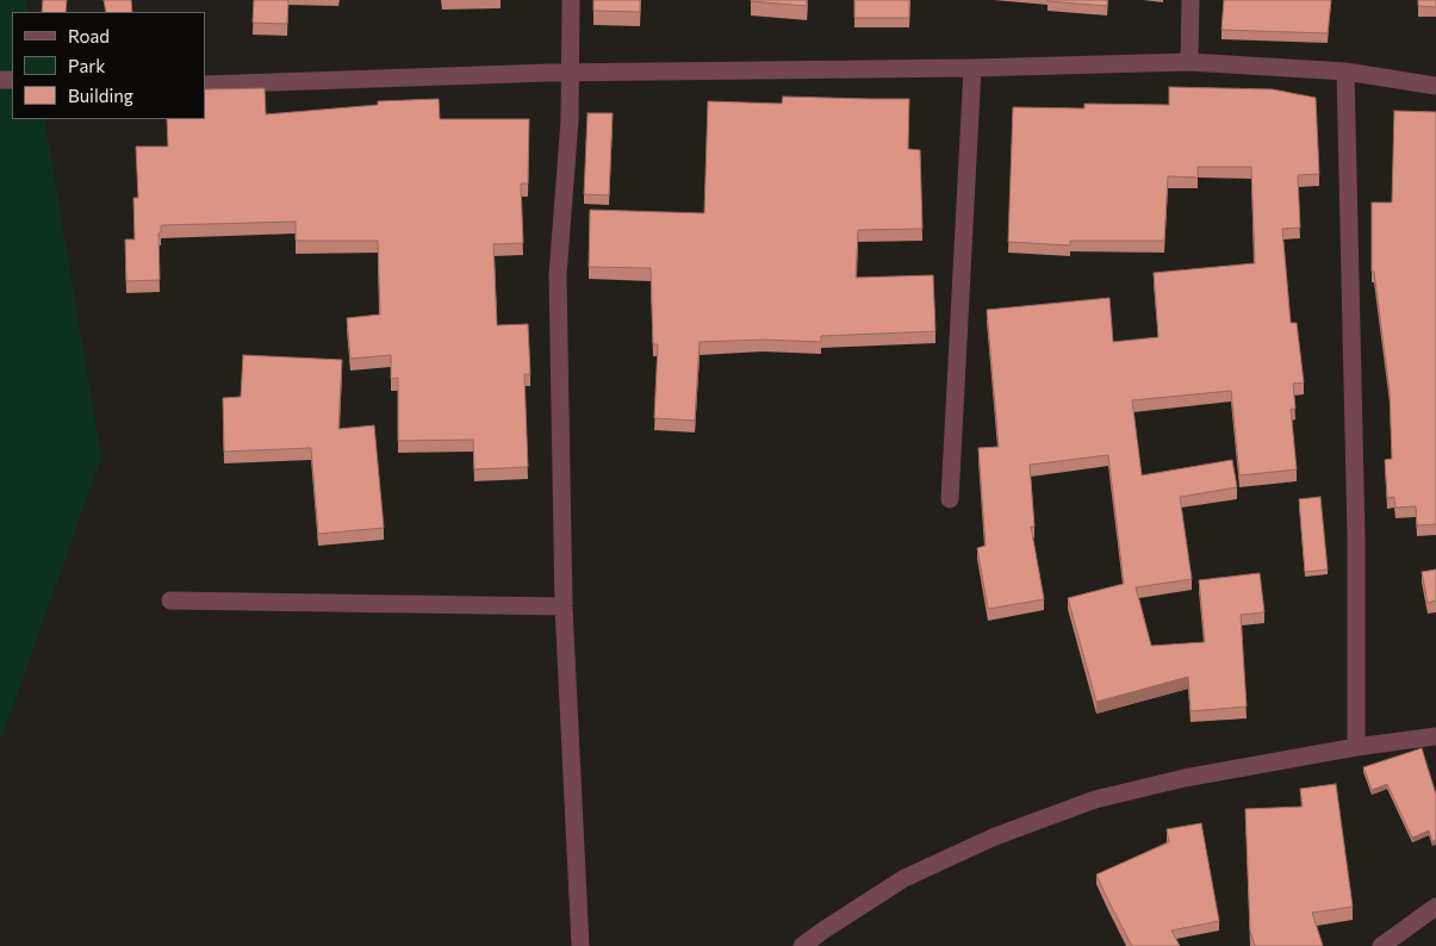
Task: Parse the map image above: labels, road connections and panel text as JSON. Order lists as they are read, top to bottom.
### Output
{
  "legend": ["Road", "Park", "Building"]
}
